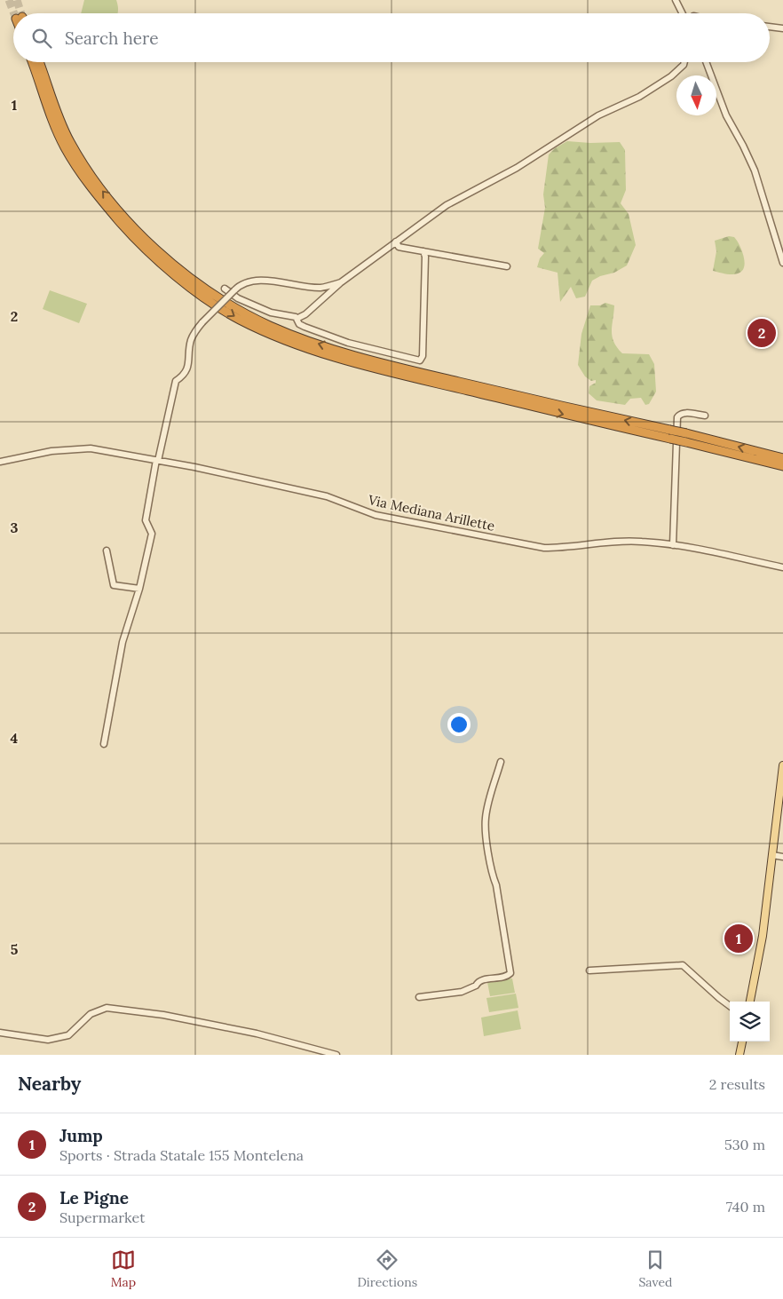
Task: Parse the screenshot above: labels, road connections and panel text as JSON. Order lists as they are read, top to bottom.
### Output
{
  "streets": {
    "street": ["Via Mediana Arillette"]
  },
  "north": "bottom",
  "page": {
    "search": "Search here",
    "pins": ["2", "1"],
    "heading": ["Nearby", "2 results"],
    "list": [
      {
        "mark": "1",
        "name": "Jump",
        "note": "Sports · Strada Statale 155 Montelena",
        "value": "530 m"
      },
      {
        "mark": "2",
        "name": "Le Pigne",
        "note": "Supermarket",
        "value": "740 m"
      }
    ],
    "nav": ["Map", "Directions", "Saved"]
  },
  "grid": {
    "rows": [
      "1",
      "2",
      "3",
      "4",
      "5"
    ]
  }
}
